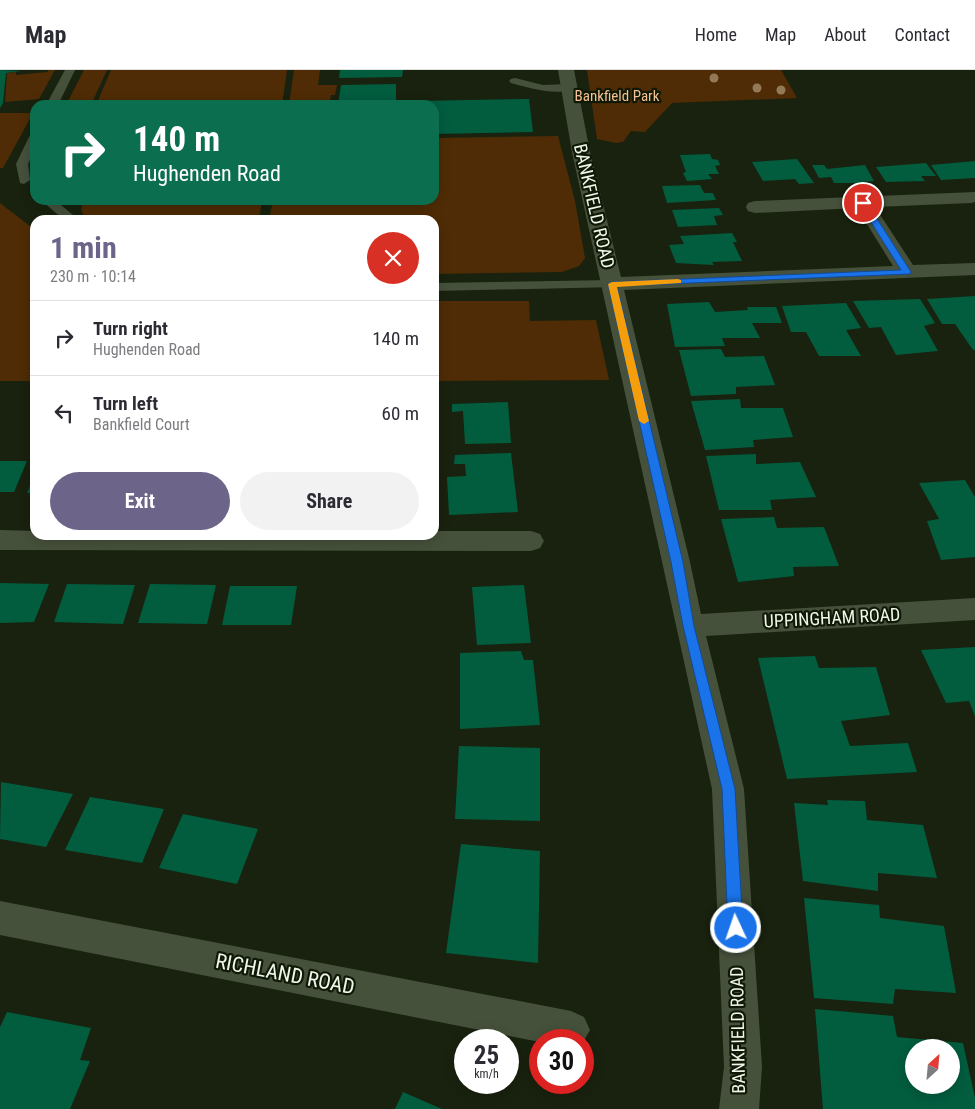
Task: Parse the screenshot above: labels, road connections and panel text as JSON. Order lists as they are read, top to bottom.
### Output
{
  "streets": {
    "street": ["BANKFIELD ROAD", "UPPINGHAM ROAD", "RICHLAND ROAD"]
  },
  "crossings": [
    ["BANKFIELD ROAD", "UPPINGHAM ROAD"]
  ],
  "parks": ["Bankfield Park"],
  "north": "top right",
  "page": {
    "header": "Map",
    "nav": [
      "Home",
      "Map",
      "About",
      "Contact"
    ],
    "turn": ["140 m", "Hughenden Road"],
    "heading": ["1 min", "230 m · 10:14"],
    "list": [
      {
        "name": "Turn right",
        "note": "Hughenden Road",
        "value": "140 m"
      },
      {
        "name": "Turn left",
        "note": "Bankfield Court",
        "value": "60 m"
      }
    ],
    "buttons": ["Exit", "Share"],
    "speed": "25 km/h",
    "limit": "30"
  }
}
